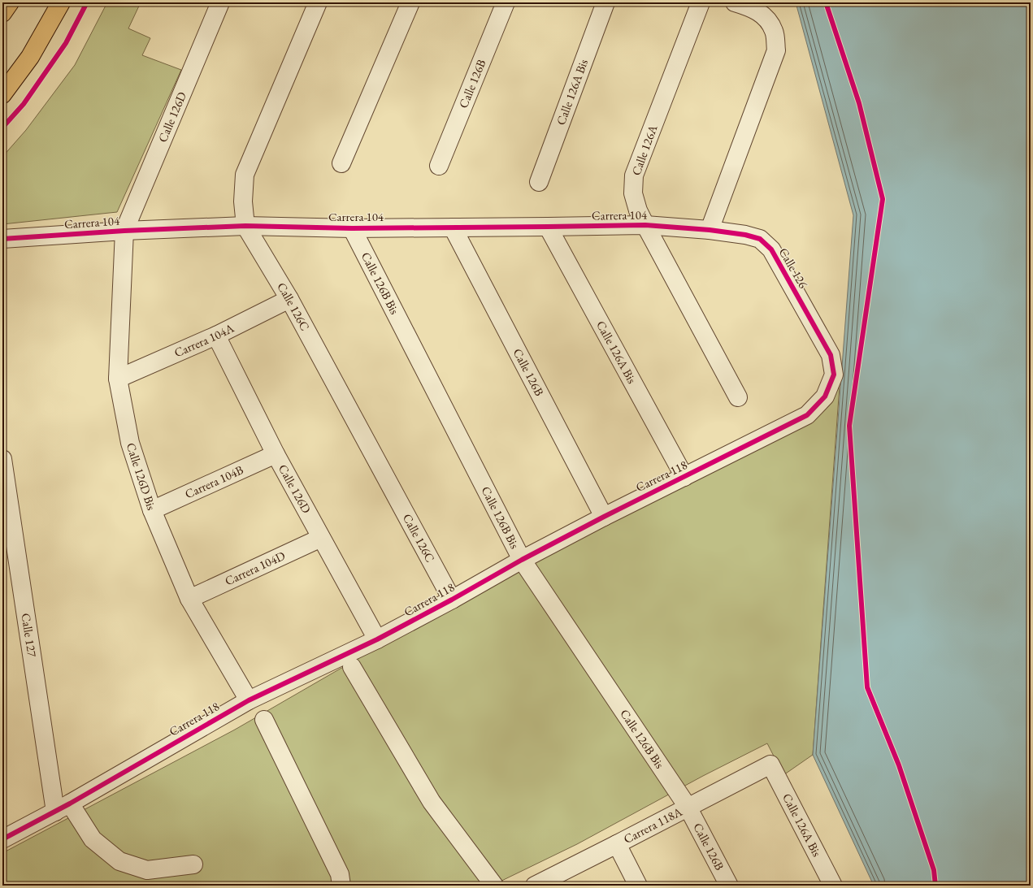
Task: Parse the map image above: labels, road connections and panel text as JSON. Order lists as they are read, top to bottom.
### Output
{
  "streets": {
    "street": [
      "Calle 126B",
      "Calle 126A Bis",
      "Calle 126D",
      "Calle 126A",
      "Carrera 104",
      "Calle 126",
      "Calle 126B Bis",
      "Calle 126C",
      "Carrera 104A",
      "Calle 126D Bis",
      "Carrera 118",
      "Carrera 104B",
      "Carrera 104D",
      "Calle 127",
      "Carrera 118A"
    ]
  },
  "crossings": [
    ["Calle 126B", "Carrera 104"],
    ["Calle 126B", "Calle 126B Bis"],
    ["Calle 126B", "Carrera 118"],
    ["Calle 126B", "Carrera 118A"],
    ["Calle 126A Bis", "Carrera 104"],
    ["Calle 126A Bis", "Carrera 118"],
    ["Calle 126A Bis", "Carrera 118A"],
    ["Calle 126D", "Carrera 104"],
    ["Calle 126D", "Carrera 104A"],
    ["Calle 126D", "Calle 126D Bis"],
    ["Calle 126D", "Carrera 118"],
    ["Calle 126D", "Carrera 104B"],
    ["Calle 126D", "Carrera 104D"],
    ["Calle 126A", "Carrera 104"],
    ["Carrera 104", "Calle 126"],
    ["Carrera 104", "Calle 126B Bis"],
    ["Carrera 104", "Calle 126C"],
    ["Carrera 104", "Calle 126D Bis"],
    ["Calle 126", "Carrera 118"],
    ["Calle 126B Bis", "Carrera 118"],
    ["Calle 126B Bis", "Carrera 118A"],
    ["Calle 126C", "Carrera 104A"],
    ["Calle 126C", "Carrera 118"],
    ["Carrera 104A", "Calle 126D Bis"],
    ["Calle 126D Bis", "Carrera 118"],
    ["Calle 126D Bis", "Carrera 104B"],
    ["Calle 126D Bis", "Carrera 104D"],
    ["Carrera 118", "Calle 127"]
  ]
}
